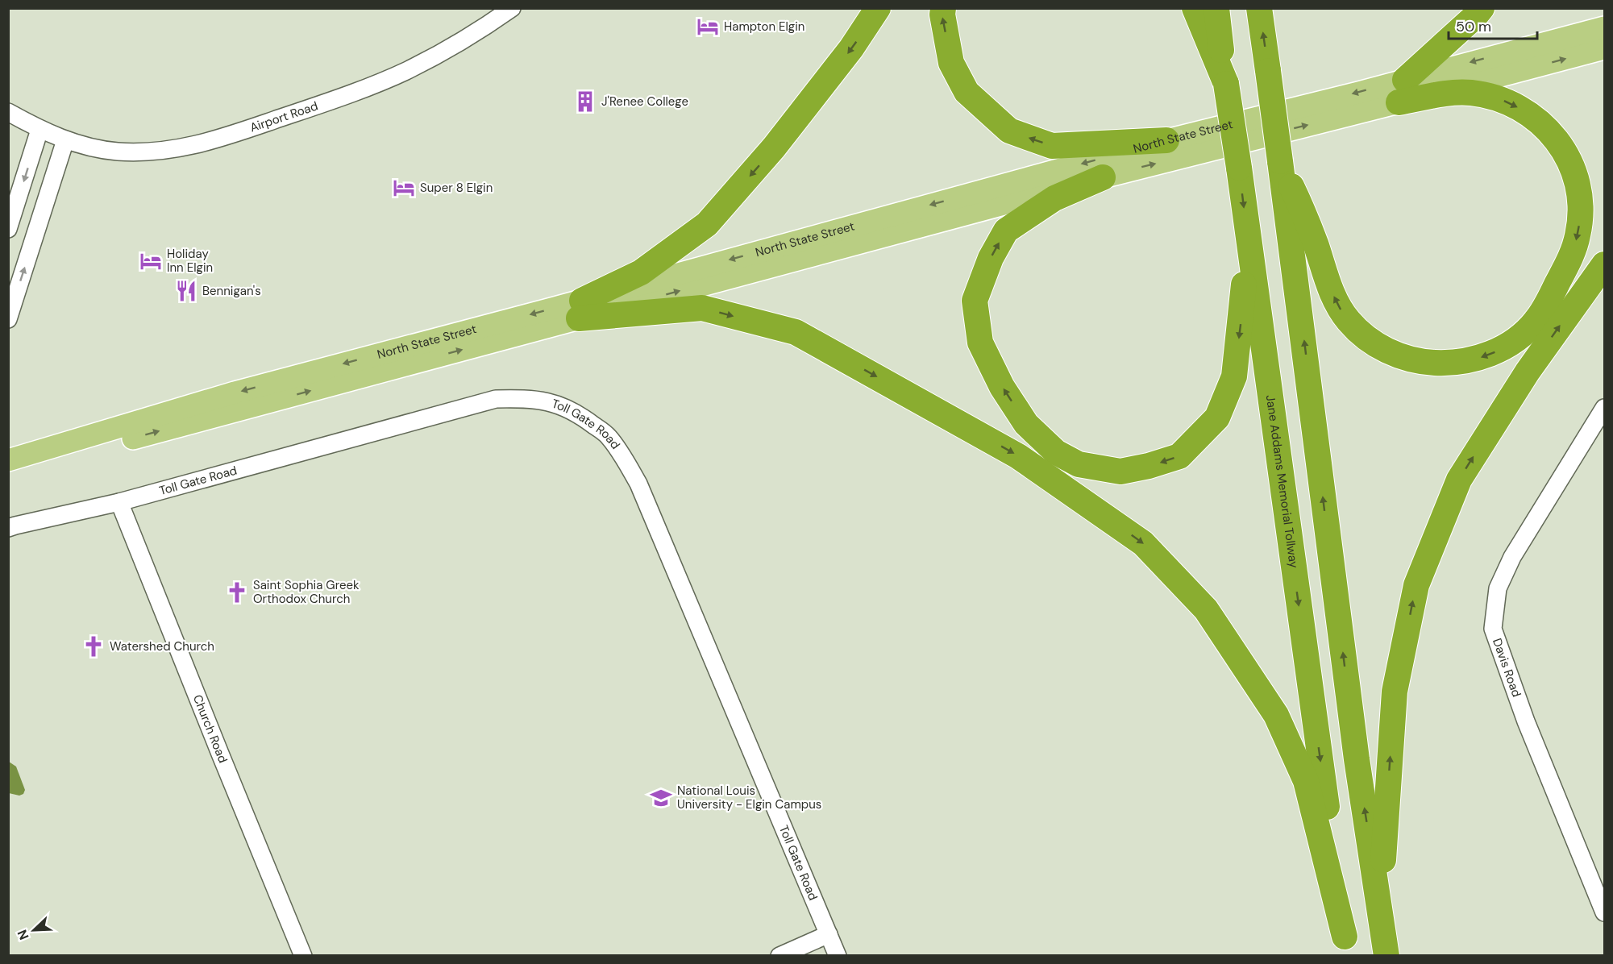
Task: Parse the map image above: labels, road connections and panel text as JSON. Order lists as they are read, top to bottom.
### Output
{
  "streets": {
    "highway": ["Jane Addams Memorial Tollway"],
    "main road": ["North State Street"],
    "street": [
      "Airport Road",
      "Toll Gate Road",
      "Davis Road",
      "Church Road"
    ]
  },
  "crossings": [
    ["Toll Gate Road", "Church Road"]
  ],
  "places": {
    "hotel": ["Hampton Elgin", "Super 8 Elgin", "Holiday Inn Elgin"],
    "building": ["J'Renee College"],
    "restaurant": ["Bennigan's"],
    "church": ["Saint Sophia Greek Orthodox Church", "Watershed Church"],
    "school or university": ["National Louis University - Elgin Campus"]
  },
  "scale_bar": "50 m",
  "north": "bottom left"
}
